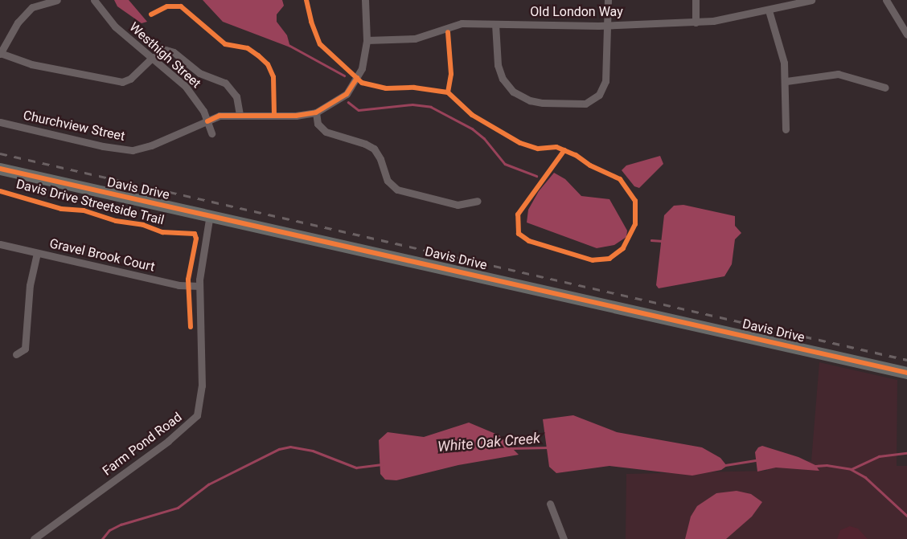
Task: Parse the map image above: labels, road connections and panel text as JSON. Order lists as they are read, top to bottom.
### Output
{
  "streets": {
    "main road": ["Davis Drive"],
    "street": [
      "Old London Way",
      "Westhigh Street",
      "Churchview Street",
      "Gravel Brook Court",
      "Farm Pond Road"
    ],
    "cycle path": ["Davis Drive Streetside Trail"]
  },
  "crossings": [
    ["Old London Way", "Churchview Street"],
    ["Westhigh Street", "Churchview Street"],
    ["Davis Drive", "Farm Pond Road"],
    ["Gravel Brook Court", "Farm Pond Road"]
  ],
  "water": ["White Oak Creek"]
}
